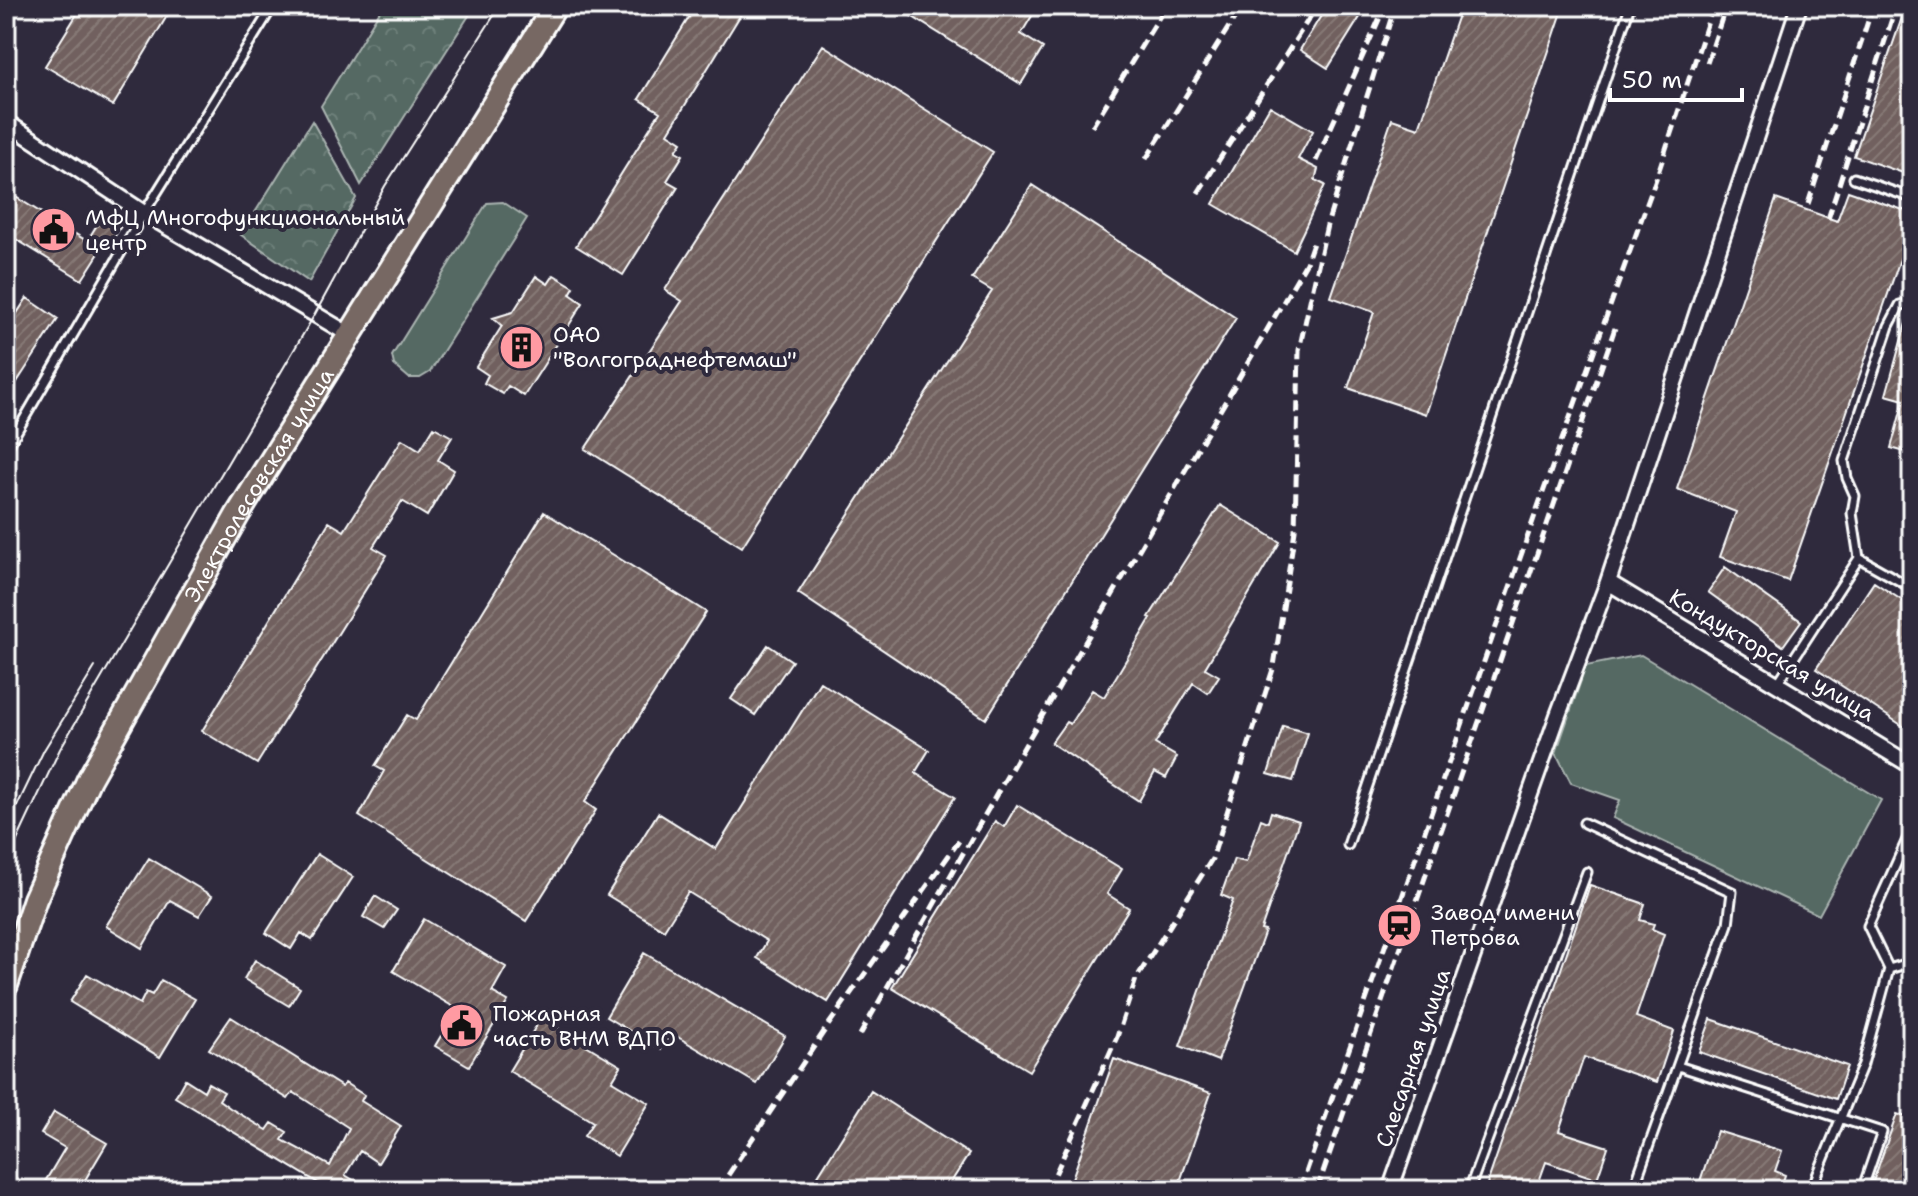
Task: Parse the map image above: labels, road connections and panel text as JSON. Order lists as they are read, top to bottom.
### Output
{
  "streets": {
    "main road": ["Электролесовская улица"],
    "street": ["Кондукторская улица", "Слесарная улица"]
  },
  "crossings": [
    ["Кондукторская улица", "Слесарная улица"]
  ],
  "places": {
    "public building": ["МфЦ Многофункциональный центр", "Пожарная часть ВНМ ВДПО"],
    "building": ["ОАО \"Волгограднефтемаш\""],
    "station": ["Завод имени Петрова"]
  },
  "scale_bar": "50 m"
}
